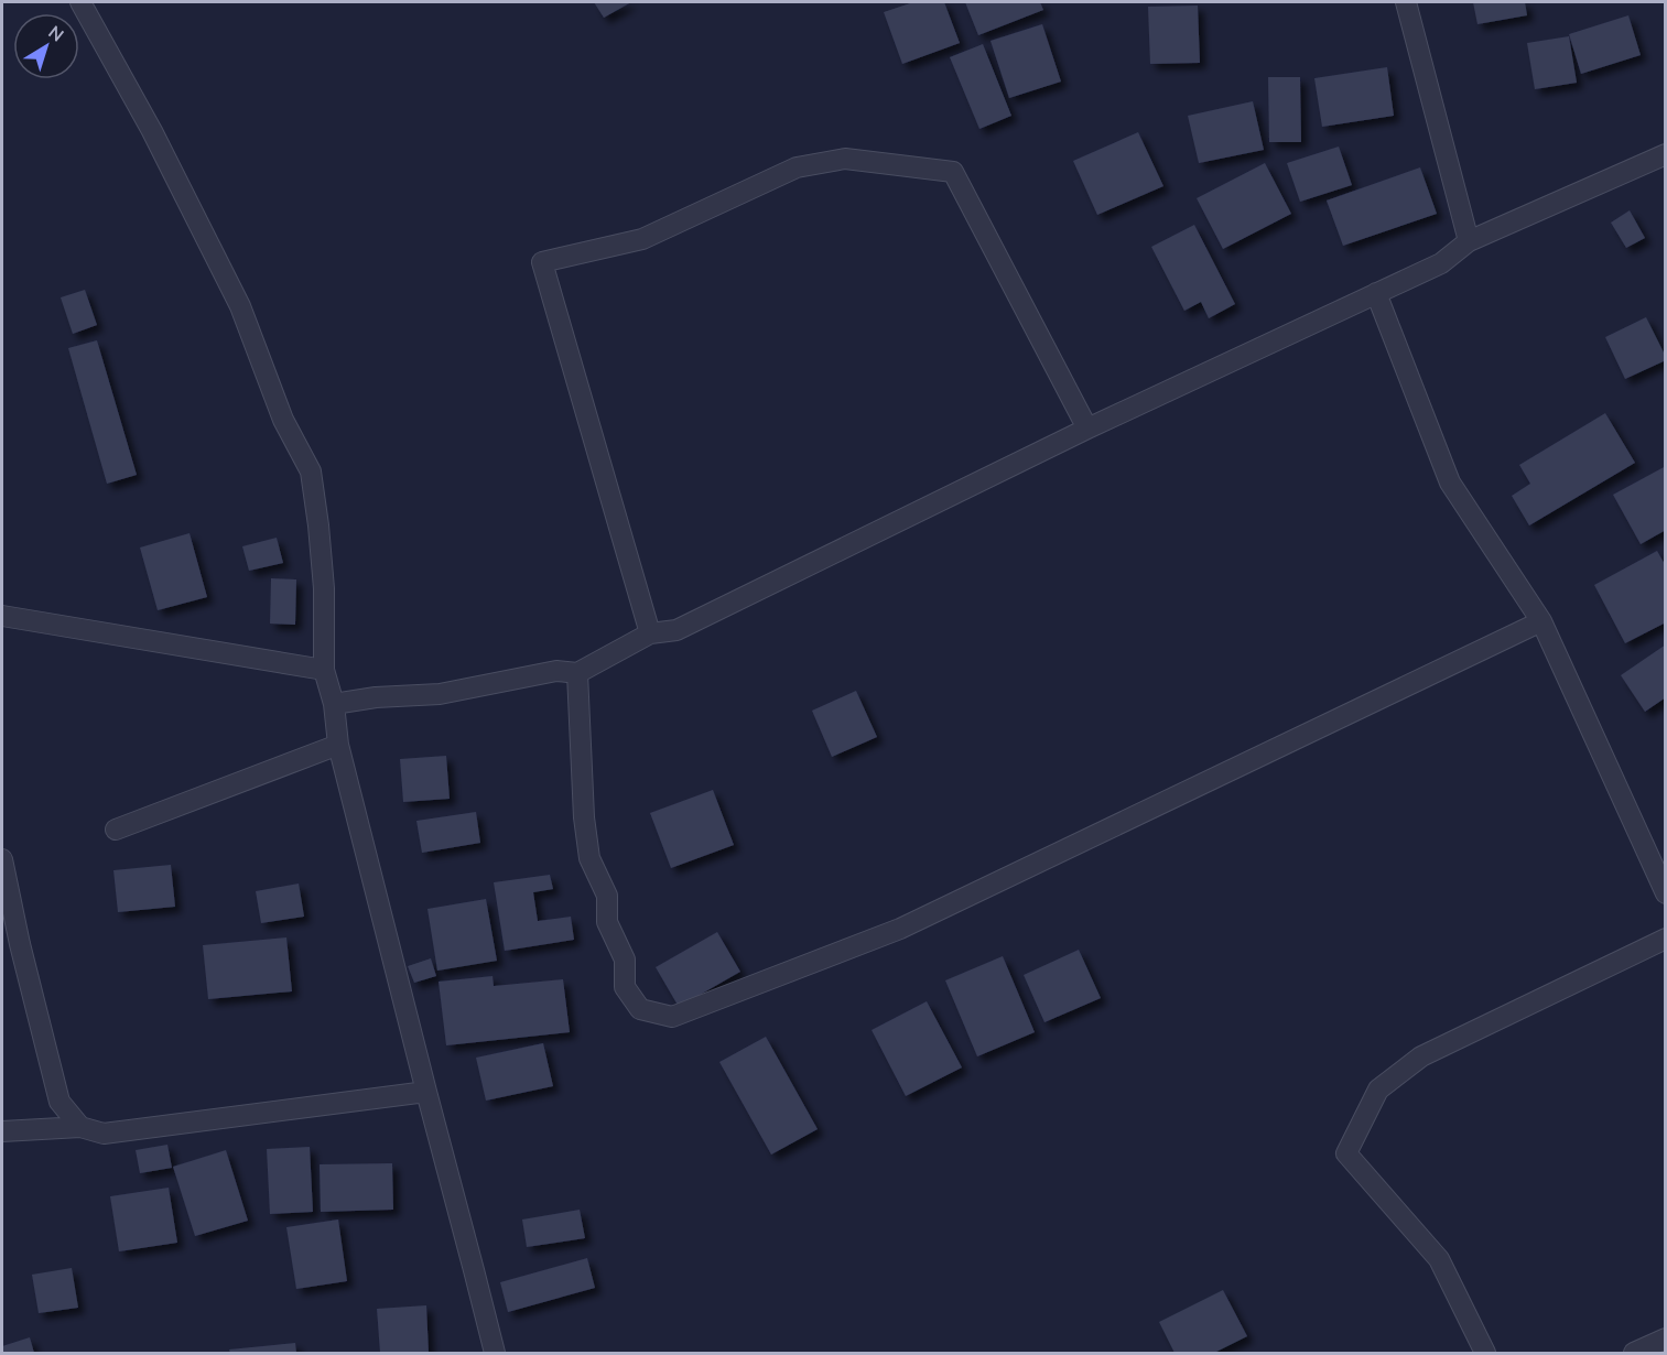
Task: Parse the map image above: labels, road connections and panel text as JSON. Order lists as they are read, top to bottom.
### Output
{
  "north": "top right"
}
